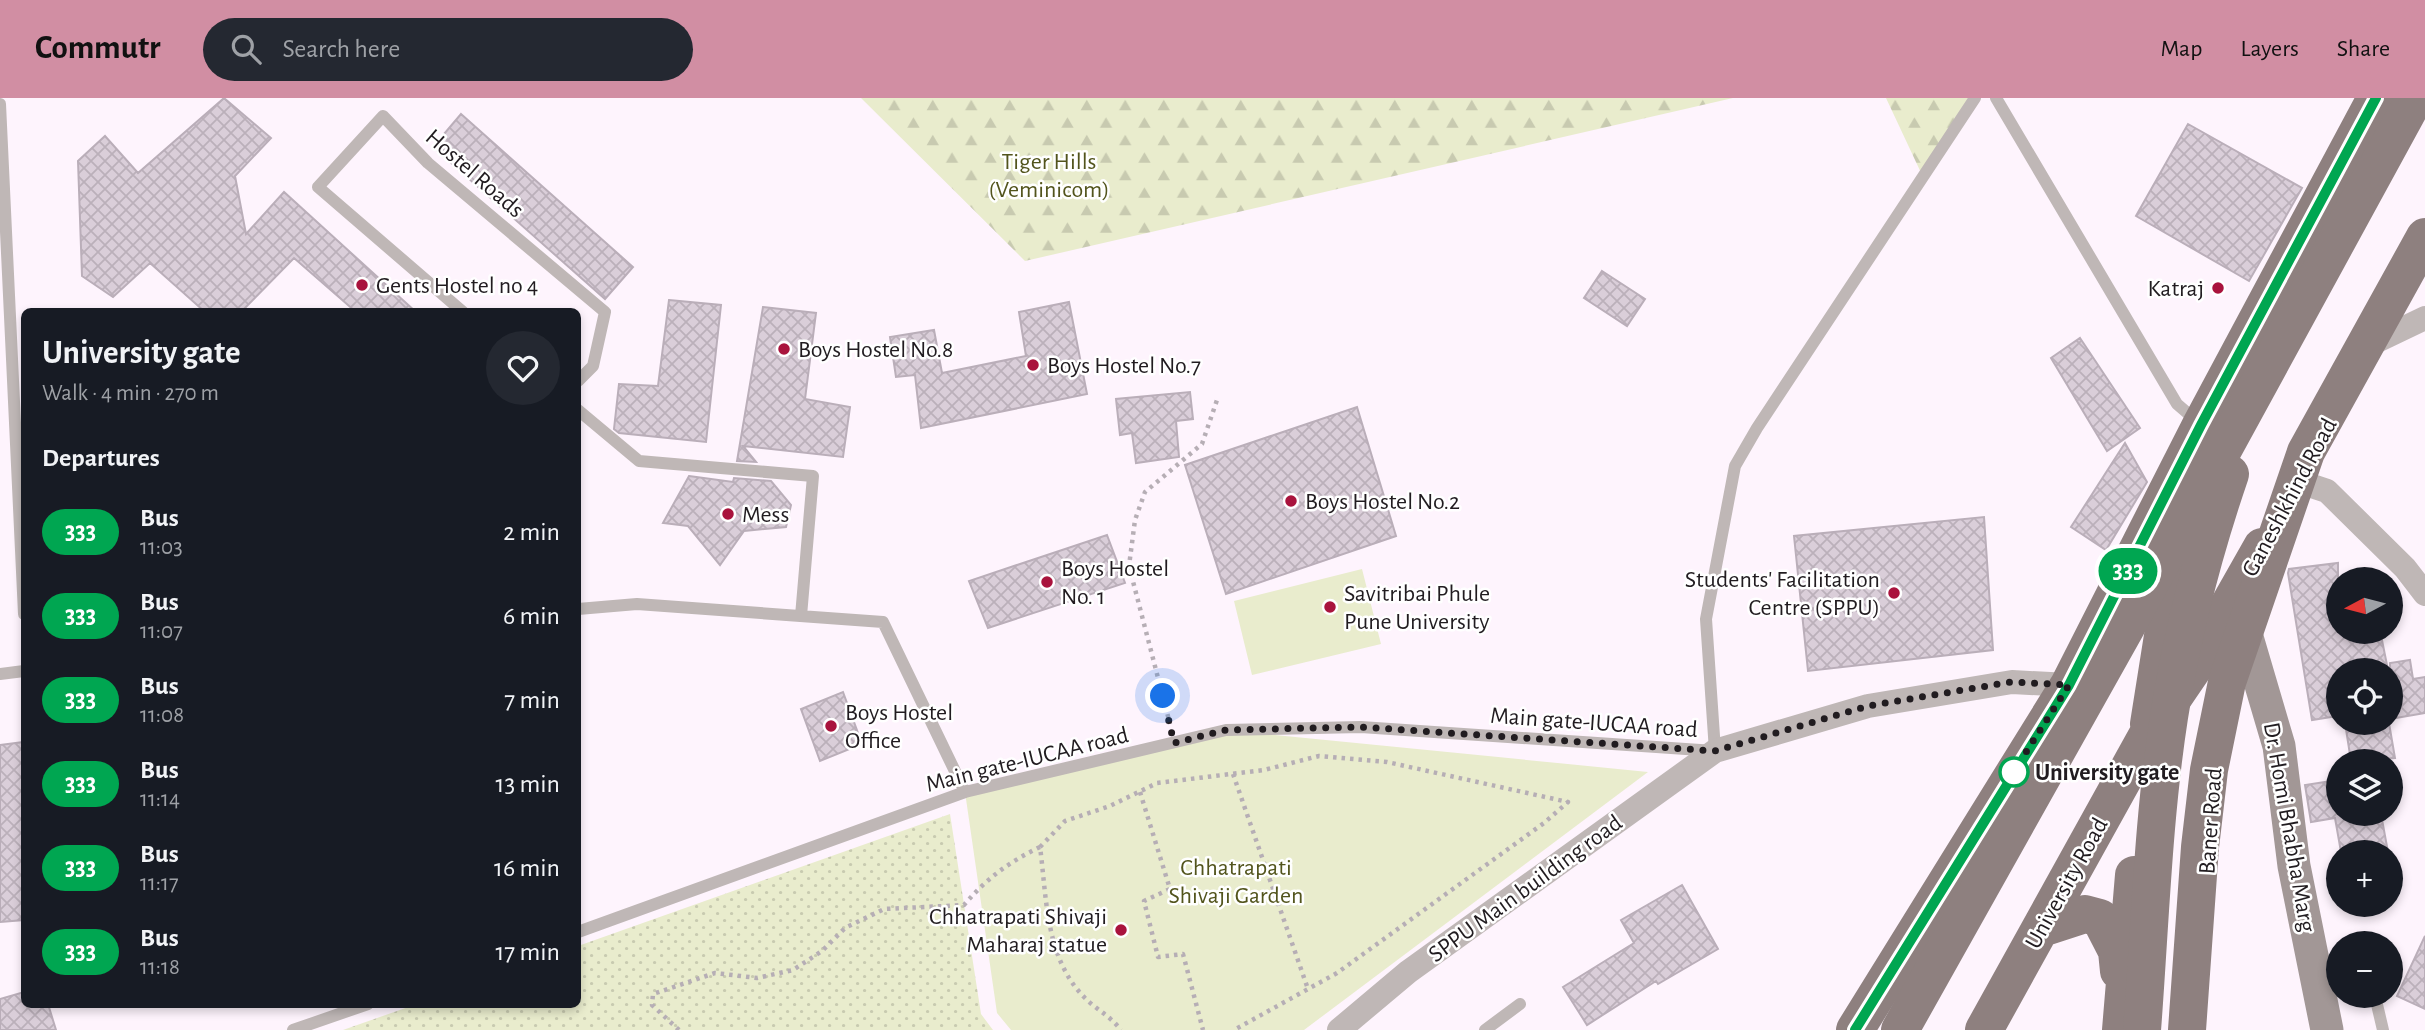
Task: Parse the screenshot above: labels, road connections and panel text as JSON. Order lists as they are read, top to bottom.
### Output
{
  "streets": {
    "main road": [
      "Ganeshkhind Road",
      "Baner Road",
      "Dr. Homi Bhabha Marg",
      "University Road"
    ],
    "street": ["SPPU Main building road"],
    "lane": ["Hostel Roads", "Main gate-IUCAA road"]
  },
  "crossings": [
    ["Ganeshkhind Road", "Baner Road"],
    ["Ganeshkhind Road", "Dr. Homi Bhabha Marg"],
    ["Ganeshkhind Road", "University Road"],
    ["Main gate-IUCAA road", "SPPU Main building road"]
  ],
  "parks": ["Tiger Hills (Veminicom)", "Chhatrapati Shivaji Garden"],
  "places": [
    "Gents Hostel no 4",
    "Katraj",
    "Boys Hostel No.8",
    "Boys Hostel No.7",
    "Boys Hostel No.2",
    "Mess",
    "Boys Hostel No. 1",
    "Students' Facilitation Centre (SPPU)",
    "Savitribai Phule Pune University",
    "Boys Hostel Office",
    "University gate",
    "Chhatrapati Shivaji Maharaj statue"
  ],
  "lines": ["bus line 333"],
  "north": "left",
  "page": {
    "header": "Commutr",
    "search": "Search here",
    "nav": ["Map", "Layers", "Share"],
    "on_map": "333",
    "heading": [
      ["University gate", "Walk · 4 min · 270 m"],
      "Departures"
    ],
    "list": [
      {
        "mark": "333",
        "name": "Bus",
        "note": "11:03",
        "value": "2 min"
      },
      {
        "mark": "333",
        "name": "Bus",
        "note": "11:07",
        "value": "6 min"
      },
      {
        "mark": "333",
        "name": "Bus",
        "note": "11:08",
        "value": "7 min"
      },
      {
        "mark": "333",
        "name": "Bus",
        "note": "11:14",
        "value": "13 min"
      },
      {
        "mark": "333",
        "name": "Bus",
        "note": "11:17",
        "value": "16 min"
      },
      {
        "mark": "333",
        "name": "Bus",
        "note": "11:18",
        "value": "17 min"
      }
    ],
    "map_buttons": ["+", "−"]
  }
}
